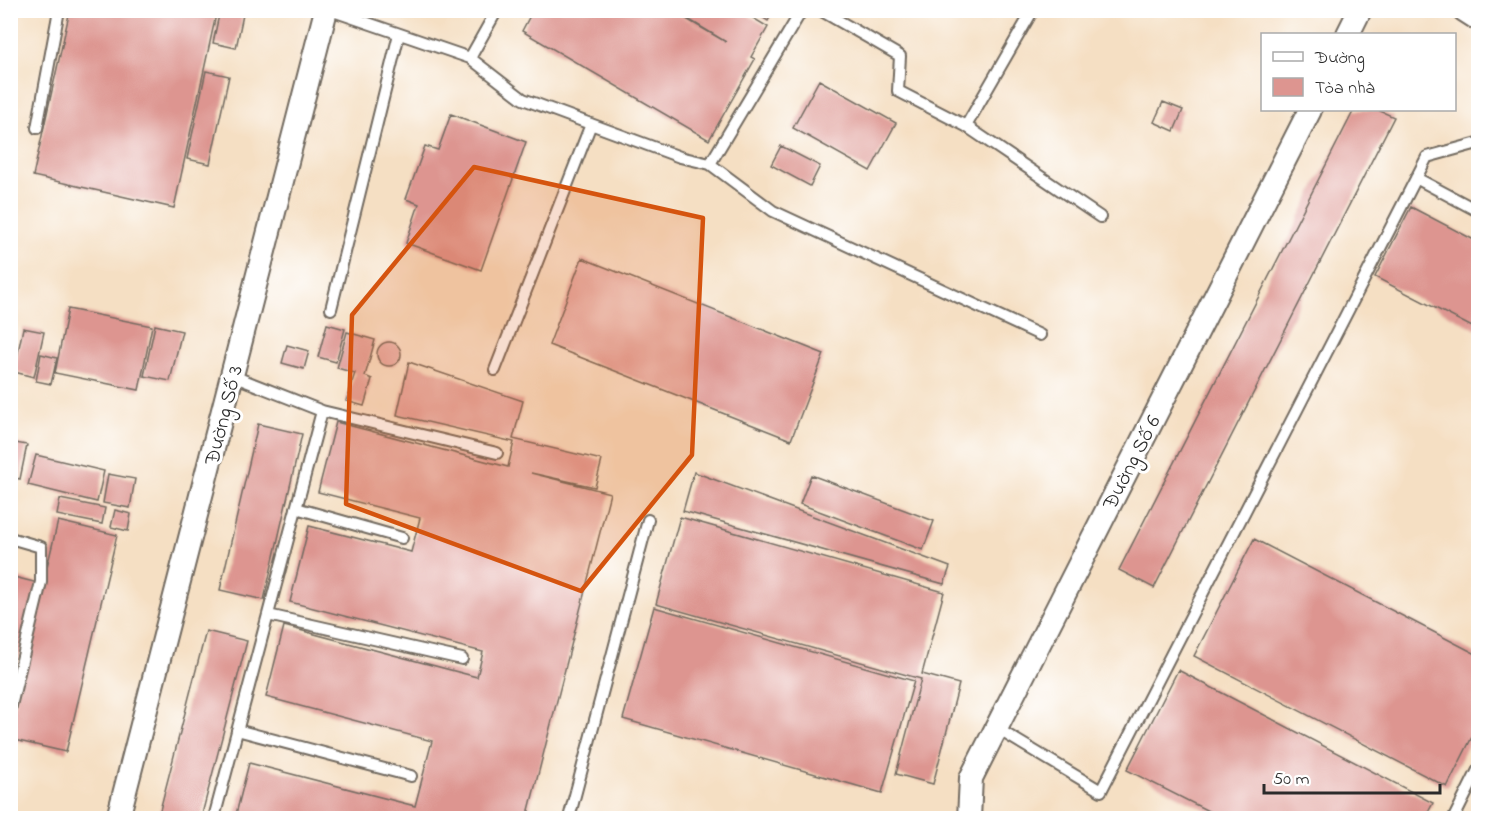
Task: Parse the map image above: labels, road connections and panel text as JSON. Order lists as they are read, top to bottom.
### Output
{
  "streets": {
    "street": ["Đường Số 3", "Đường Số 6"]
  },
  "legend": ["Đường", "Tòa nhà"],
  "scale_bar": "50 m"
}
